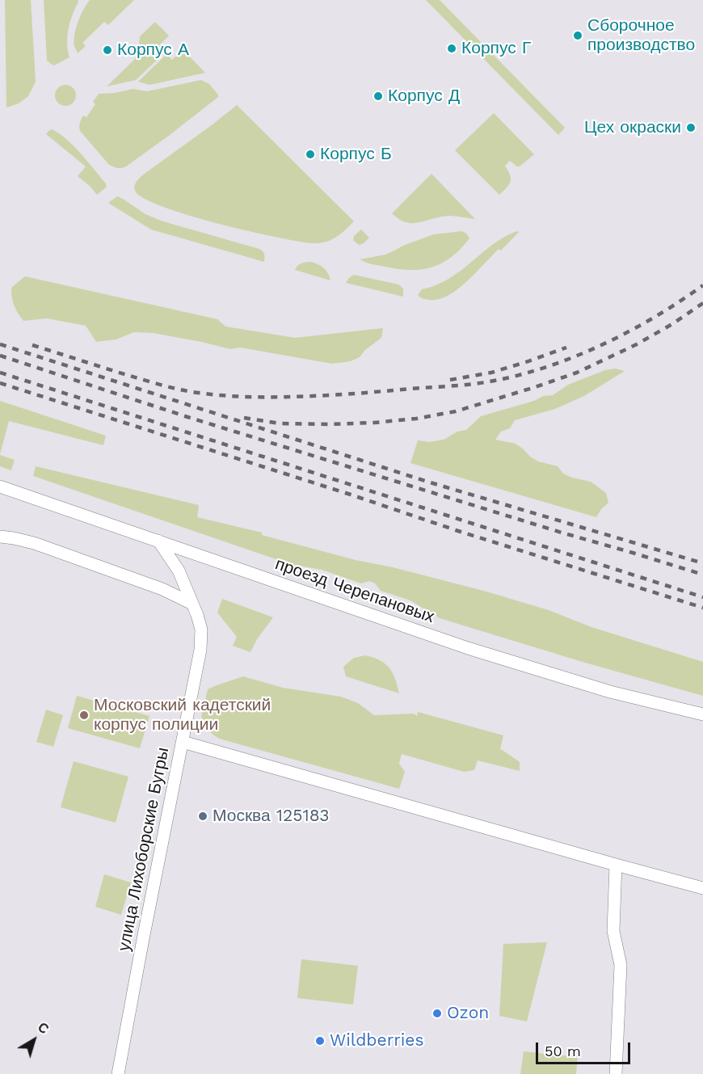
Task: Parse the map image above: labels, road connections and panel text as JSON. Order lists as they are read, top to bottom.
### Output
{
  "streets": {
    "street": ["проезд Черепановых", "улица Лихоборские Бугры"]
  },
  "crossings": [
    ["проезд Черепановых", "улица Лихоборские Бугры"]
  ],
  "places": [
    "Сборочное производство",
    "Корпус Г",
    "Корпус А",
    "Корпус Д",
    "Цех окраски",
    "Корпус Б",
    "Московский кадетский корпус полиции",
    "Москва 125183",
    "Ozon",
    "Wildberries"
  ],
  "scale_bar": "50 m",
  "north": "top right"
}
